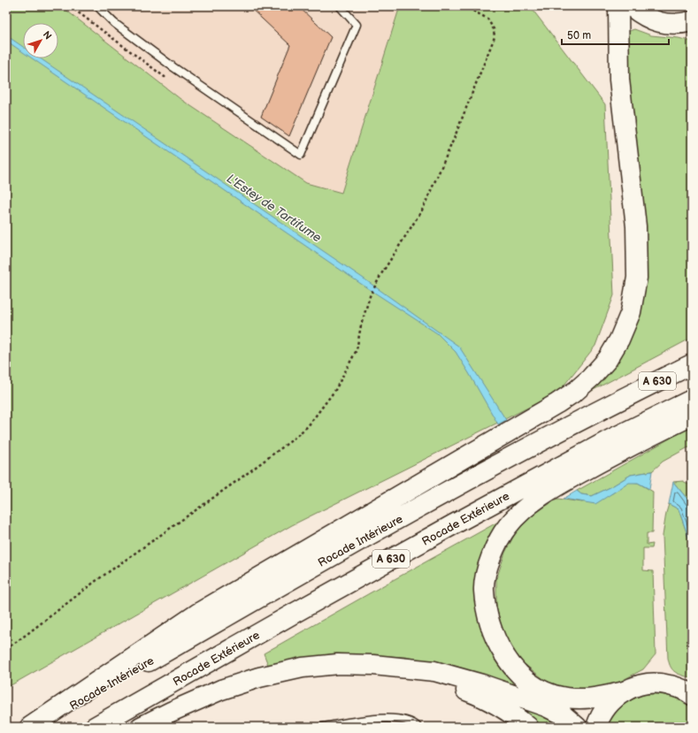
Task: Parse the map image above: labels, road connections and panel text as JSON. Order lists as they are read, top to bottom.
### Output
{
  "streets": {
    "main road": ["A 630", "Rocade Extérieure", "Rocade Intérieure"]
  },
  "water": ["L'Estey de Tartifume"],
  "scale_bar": "50 m",
  "north": "top right"
}
